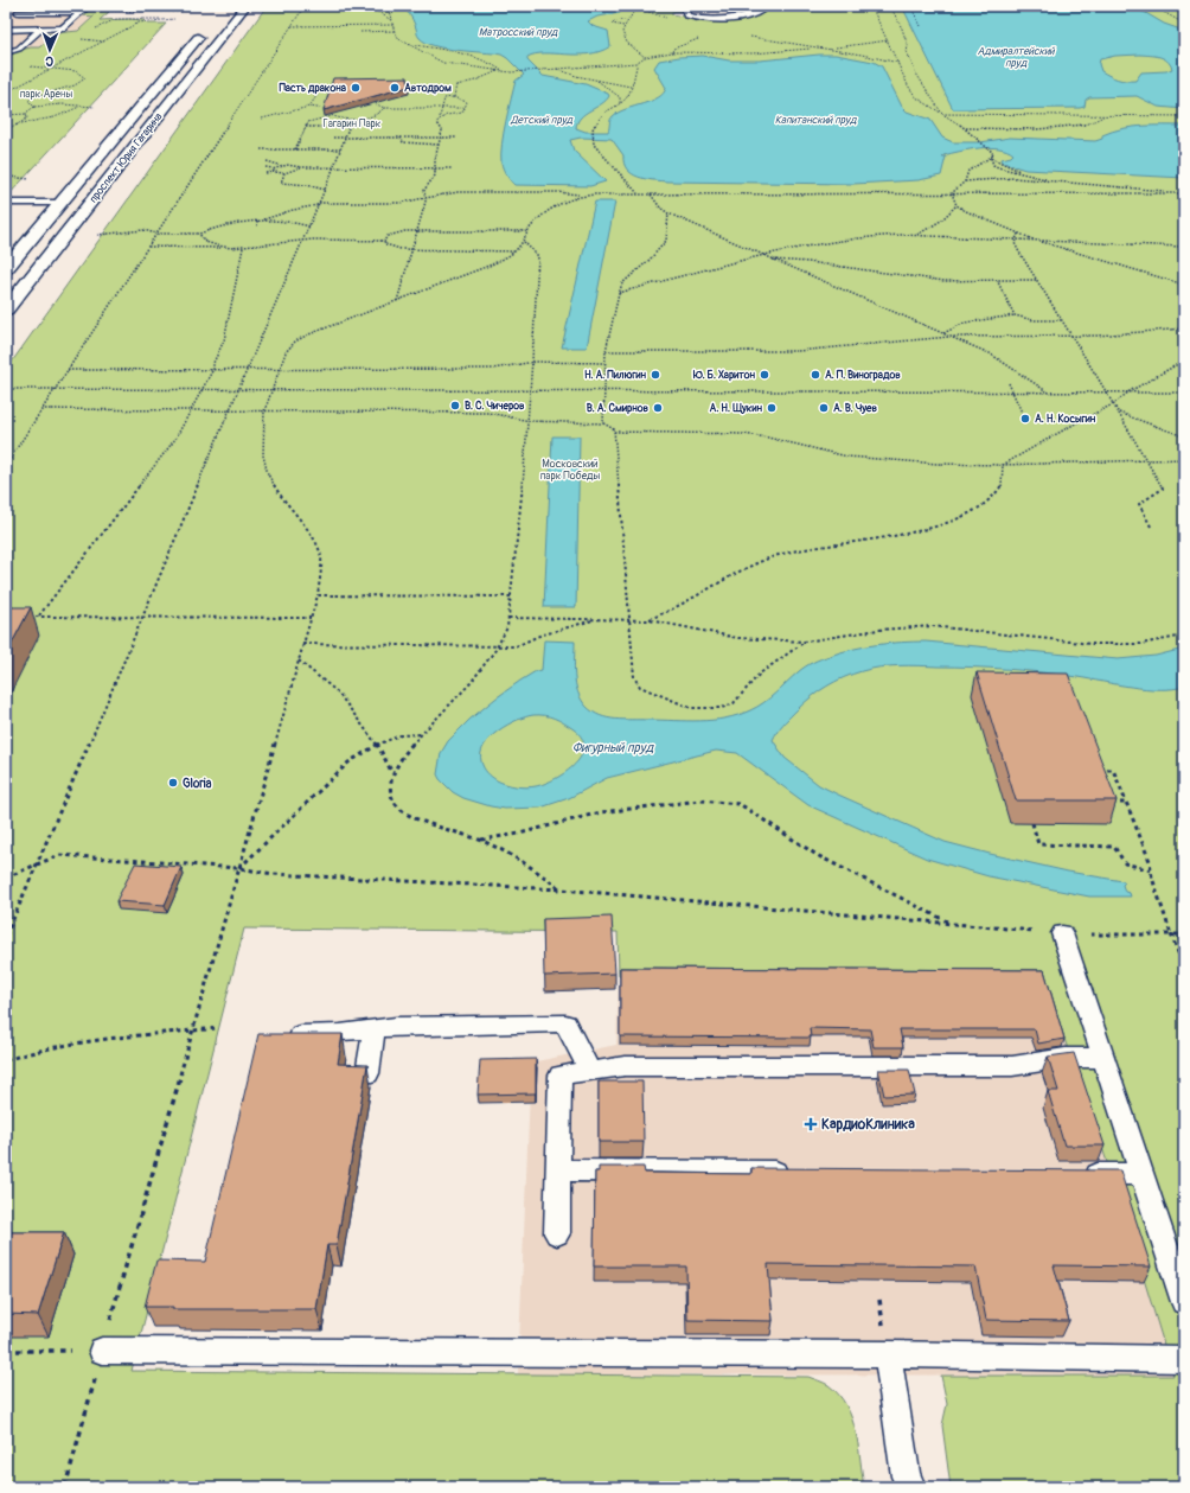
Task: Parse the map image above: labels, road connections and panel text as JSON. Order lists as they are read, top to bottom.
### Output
{
  "streets": {
    "main road": ["проспект Юрия Гагарина"]
  },
  "water": [
    "Матросский пруд",
    "Адмиралтейский пруд",
    "Детский пруд",
    "Капитанский пруд",
    "Фигурный пруд"
  ],
  "parks": ["парк Арены", "Гагарин Парк", "Московский парк Победы"],
  "places": {
    "other": [
      "Пасть дракона",
      "Автодром",
      "Н. А. Пилюгин",
      "Ю. Б. Харитон",
      "А. П. Виноградов",
      "В. С. Чичеров",
      "В. А. Смирнов",
      "А. Н. Щукин",
      "А. В. Чуев",
      "А. Н. Косыгин",
      "Gloria"
    ],
    "health": ["КардиоКлиника"]
  },
  "north": "bottom"
}
